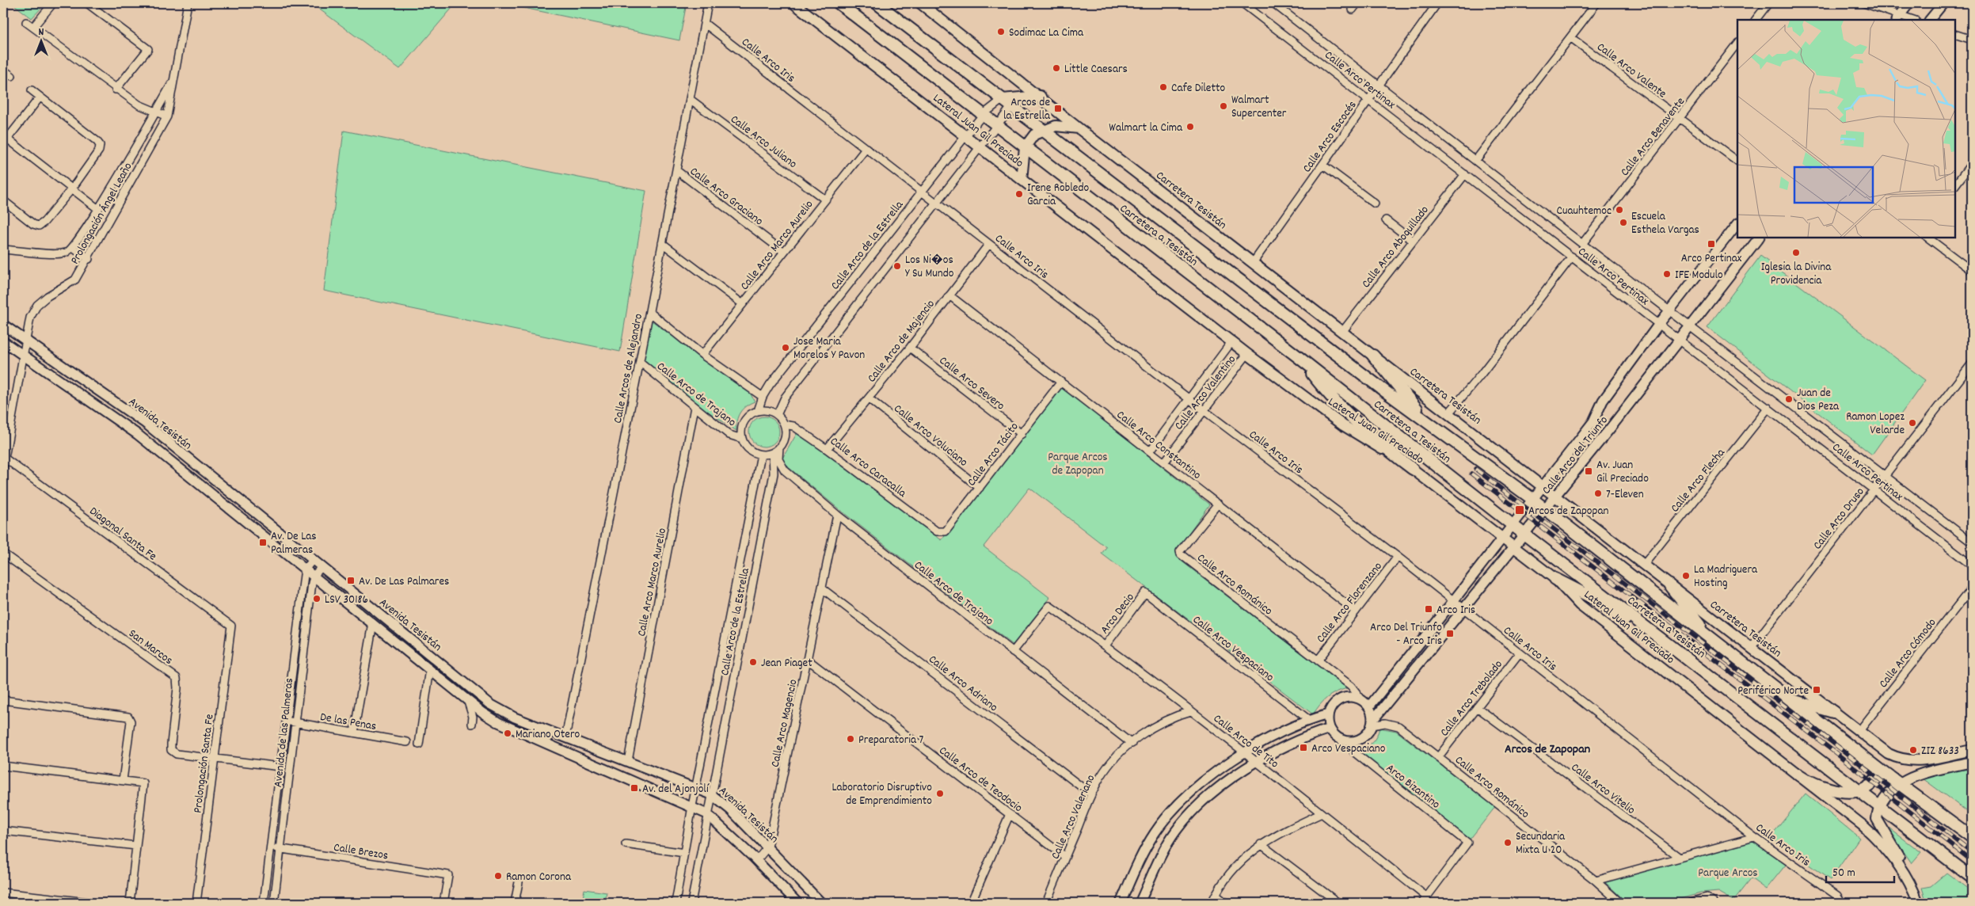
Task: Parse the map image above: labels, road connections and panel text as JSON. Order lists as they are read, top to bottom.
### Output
{
  "streets": {
    "main road": ["Lateral Juan Gil Preciado", "Carretera Tesistán", "Carretera a Tesistán"],
    "street": [
      "Calle Arco Iris",
      "Calle Arco Valente",
      "Calle Arco Pertinax",
      "Calle Arco Escocés",
      "Calle Arco Benavente",
      "Calle Arco Juliano",
      "Calle Arco Graciano",
      "Prolongación Ángel Leaño",
      "Calle Arco Marco Aurelio",
      "Calle Arco de la Estrella",
      "Calle Arco Aboquillado",
      "Calle Arco de Majencio",
      "Calle Arcos de Alejandro",
      "Calle Arco Severo",
      "Calle Arco Valentino",
      "Calle Arco de Trajano",
      "Avenida Tesistán",
      "Calle Arco Voluciano",
      "Calle Arco Constantino",
      "Calle Arco Tácito",
      "Calle Arco del Triunfo",
      "Calle Arco Caracalla",
      "Calle Arco Flecha",
      "Calle Arco Druso",
      "Diagonal Santa Fe",
      "Calle Arco Románico",
      "Calle Arco Florenzano",
      "Arco Decio",
      "San Marcos",
      "Calle Arco Vespaciano",
      "Calle Arco Cómodo",
      "Calle Arco Adriano",
      "Calle Arco Trebolado",
      "De las Penas",
      "Calle Arco Magencio",
      "Avenida de las Palmeras",
      "Calle Arco de Tito",
      "Prolongación Santa Fe",
      "Calle Arco de Teodocio",
      "Arco Bizantino",
      "Calle Arco Vitelio",
      "Calle Arco Valeriano",
      "Calle Brezos"
    ]
  },
  "crossings": [
    ["Calle Arco Iris", "Calle Arco Marco Aurelio"],
    ["Calle Arco Iris", "Calle Arco de la Estrella"],
    ["Calle Arco Iris", "Calle Arco de Majencio"],
    ["Calle Arco Iris", "Calle Arcos de Alejandro"],
    ["Calle Arco Iris", "Calle Arco Valentino"],
    ["Calle Arco Iris", "Calle Arco del Triunfo"],
    ["Calle Arco Iris", "Calle Arco Florenzano"],
    ["Calle Arco Iris", "Calle Arco Trebolado"],
    ["Calle Arco Valente", "Calle Arco Benavente"],
    ["Calle Arco Pertinax", "Calle Arco Escocés"],
    ["Calle Arco Pertinax", "Calle Arco Benavente"],
    ["Calle Arco Pertinax", "Calle Arco Aboquillado"],
    ["Calle Arco Pertinax", "Calle Arco del Triunfo"],
    ["Calle Arco Pertinax", "Calle Arco Flecha"],
    ["Calle Arco Pertinax", "Calle Arco Druso"],
    ["Lateral Juan Gil Preciado", "Calle Arco de la Estrella"],
    ["Lateral Juan Gil Preciado", "Calle Arco Valentino"],
    ["Lateral Juan Gil Preciado", "Calle Arco del Triunfo"],
    ["Calle Arco Escocés", "Carretera Tesistán"],
    ["Calle Arco Juliano", "Calle Arco Marco Aurelio"],
    ["Calle Arco Juliano", "Calle Arcos de Alejandro"],
    ["Calle Arco Graciano", "Calle Arco Marco Aurelio"],
    ["Calle Arco Graciano", "Calle Arcos de Alejandro"],
    ["Carretera Tesistán", "Calle Arco Aboquillado"],
    ["Carretera Tesistán", "Calle Arco del Triunfo"],
    ["Carretera Tesistán", "Calle Arco Flecha"],
    ["Carretera Tesistán", "Calle Arco Druso"],
    ["Carretera Tesistán", "Calle Arco Cómodo"],
    ["Prolongación Ángel Leaño", "Avenida Tesistán"],
    ["Prolongación Ángel Leaño", "Diagonal Santa Fe"],
    ["Carretera a Tesistán", "Calle Arco de la Estrella"],
    ["Carretera a Tesistán", "Calle Arco del Triunfo"],
    ["Calle Arco Marco Aurelio", "Calle Arco de Trajano"],
    ["Calle Arco Marco Aurelio", "Avenida Tesistán"],
    ["Calle Arco de la Estrella", "Calle Arco de Trajano"],
    ["Calle Arco de la Estrella", "Avenida Tesistán"],
    ["Calle Arco de la Estrella", "Calle Arco Caracalla"],
    ["Calle Arco de Majencio", "Calle Arco Severo"],
    ["Calle Arco de Majencio", "Calle Arco Voluciano"],
    ["Calle Arco de Majencio", "Calle Arco Constantino"],
    ["Calle Arco de Majencio", "Calle Arco Caracalla"],
    ["Calle Arcos de Alejandro", "Calle Arco de Trajano"],
    ["Calle Arcos de Alejandro", "Avenida Tesistán"],
    ["Calle Arco Severo", "Calle Arco Tácito"],
    ["Calle Arco Valentino", "Calle Arco Constantino"],
    ["Calle Arco de Trajano", "Calle Arco Caracalla"],
    ["Calle Arco de Trajano", "Calle Arco Magencio"],
    ["Calle Arco de Trajano", "Calle Arco de Tito"],
    ["Calle Arco de Trajano", "Calle Arco Valeriano"],
    ["Avenida Tesistán", "Calle Arco Magencio"],
    ["Avenida Tesistán", "Avenida de las Palmeras"],
    ["Calle Arco Voluciano", "Calle Arco Tácito"],
    ["Calle Arco Constantino", "Calle Arco Tácito"],
    ["Calle Arco Constantino", "Calle Arco Románico"],
    ["Calle Arco Constantino", "Calle Arco Florenzano"],
    ["Calle Arco Tácito", "Calle Arco Caracalla"],
    ["Calle Arco del Triunfo", "Calle Arco Románico"],
    ["Calle Arco del Triunfo", "Arco Bizantino"],
    ["Diagonal Santa Fe", "Prolongación Santa Fe"],
    ["Calle Arco Románico", "Calle Arco Florenzano"],
    ["Calle Arco Románico", "Calle Arco Trebolado"],
    ["Calle Arco Románico", "Arco Bizantino"],
    ["Arco Decio", "Calle Arco Vespaciano"],
    ["Arco Decio", "Calle Arco de Tito"],
    ["San Marcos", "Avenida de las Palmeras"],
    ["San Marcos", "Prolongación Santa Fe"],
    ["Calle Arco Adriano", "Calle Arco Magencio"],
    ["Calle Arco Adriano", "Calle Arco Valeriano"],
    ["Calle Arco Trebolado", "Calle Arco Vitelio"],
    ["De las Penas", "Avenida de las Palmeras"],
    ["Calle Arco Magencio", "Calle Arco de Teodocio"],
    ["Avenida de las Palmeras", "Calle Brezos"],
    ["Calle Arco de Tito", "Arco Bizantino"],
    ["Calle Arco de Tito", "Calle Arco Valeriano"],
    ["Calle Arco de Teodocio", "Calle Arco Valeriano"]
  ],
  "districts": ["Arcos de Zapopan"],
  "parks": ["Parque Arcos de Zapopan", "Parque Arcos"],
  "places": {
    "other": [
      "Sodimac La Cima",
      "Little Caesars",
      "Cafe Diletto",
      "Walmart Supercenter",
      "Walmart la Cima",
      "Irene Robledo Garcia",
      "Cuauhtemoc",
      "Escuela Esthela Vargas",
      "Iglesia la Divina Providencia",
      "Los Ni�os Y Su Mundo",
      "IFE Modulo",
      "Jose Maria Morelos Y Pavon",
      "Juan de Dios Peza",
      "Ramon Lopez Velarde",
      "7-Eleven",
      "La Madriguera Hosting",
      "LSV 30186",
      "Jean Piaget",
      "Mariano Otero",
      "Preparatoria 7",
      "ZIZ 8633",
      "Laboratorio Disruptivo de Emprendimiento",
      "Secundaria Mixta U 20",
      "Ramon Corona"
    ],
    "transit": [
      "Arcos de la Estrella",
      "Arco Pertinax",
      "Av. Juan Gil Preciado",
      "Arcos de Zapopan",
      "Av. De Las Palmeras",
      "Av. De Las Palmares",
      "Arco Iris",
      "Arco Del Triunfo - Arco Iris",
      "Periférico Norte",
      "Arco Vespaciano",
      "Av. del Ajonjolí"
    ]
  },
  "scale_bar": "50 m",
  "north": "top"
}
